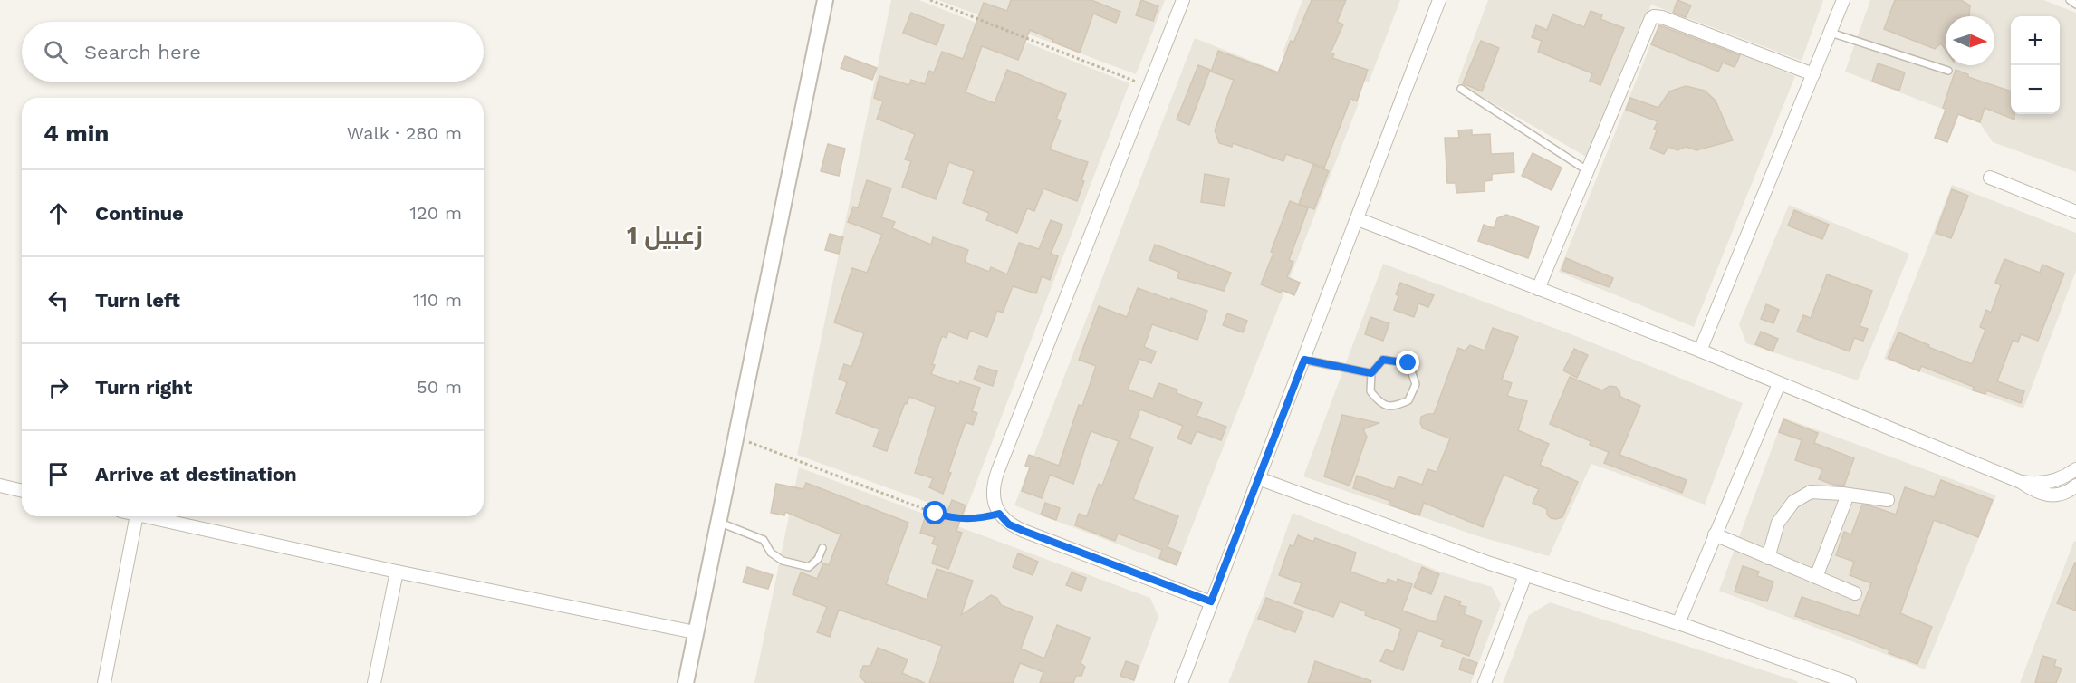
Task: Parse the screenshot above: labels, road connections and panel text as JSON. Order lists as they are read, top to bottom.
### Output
{
  "districts": ["زعبيل 1"],
  "north": "right",
  "page": {
    "map_buttons": ["+", "−"],
    "search": "Search here",
    "heading": ["4 min", "Walk · 280 m"],
    "list": [
      ["Continue", "120 m"],
      ["Turn left", "110 m"],
      ["Turn right", "50 m"],
      "Arrive at destination"
    ]
  }
}
